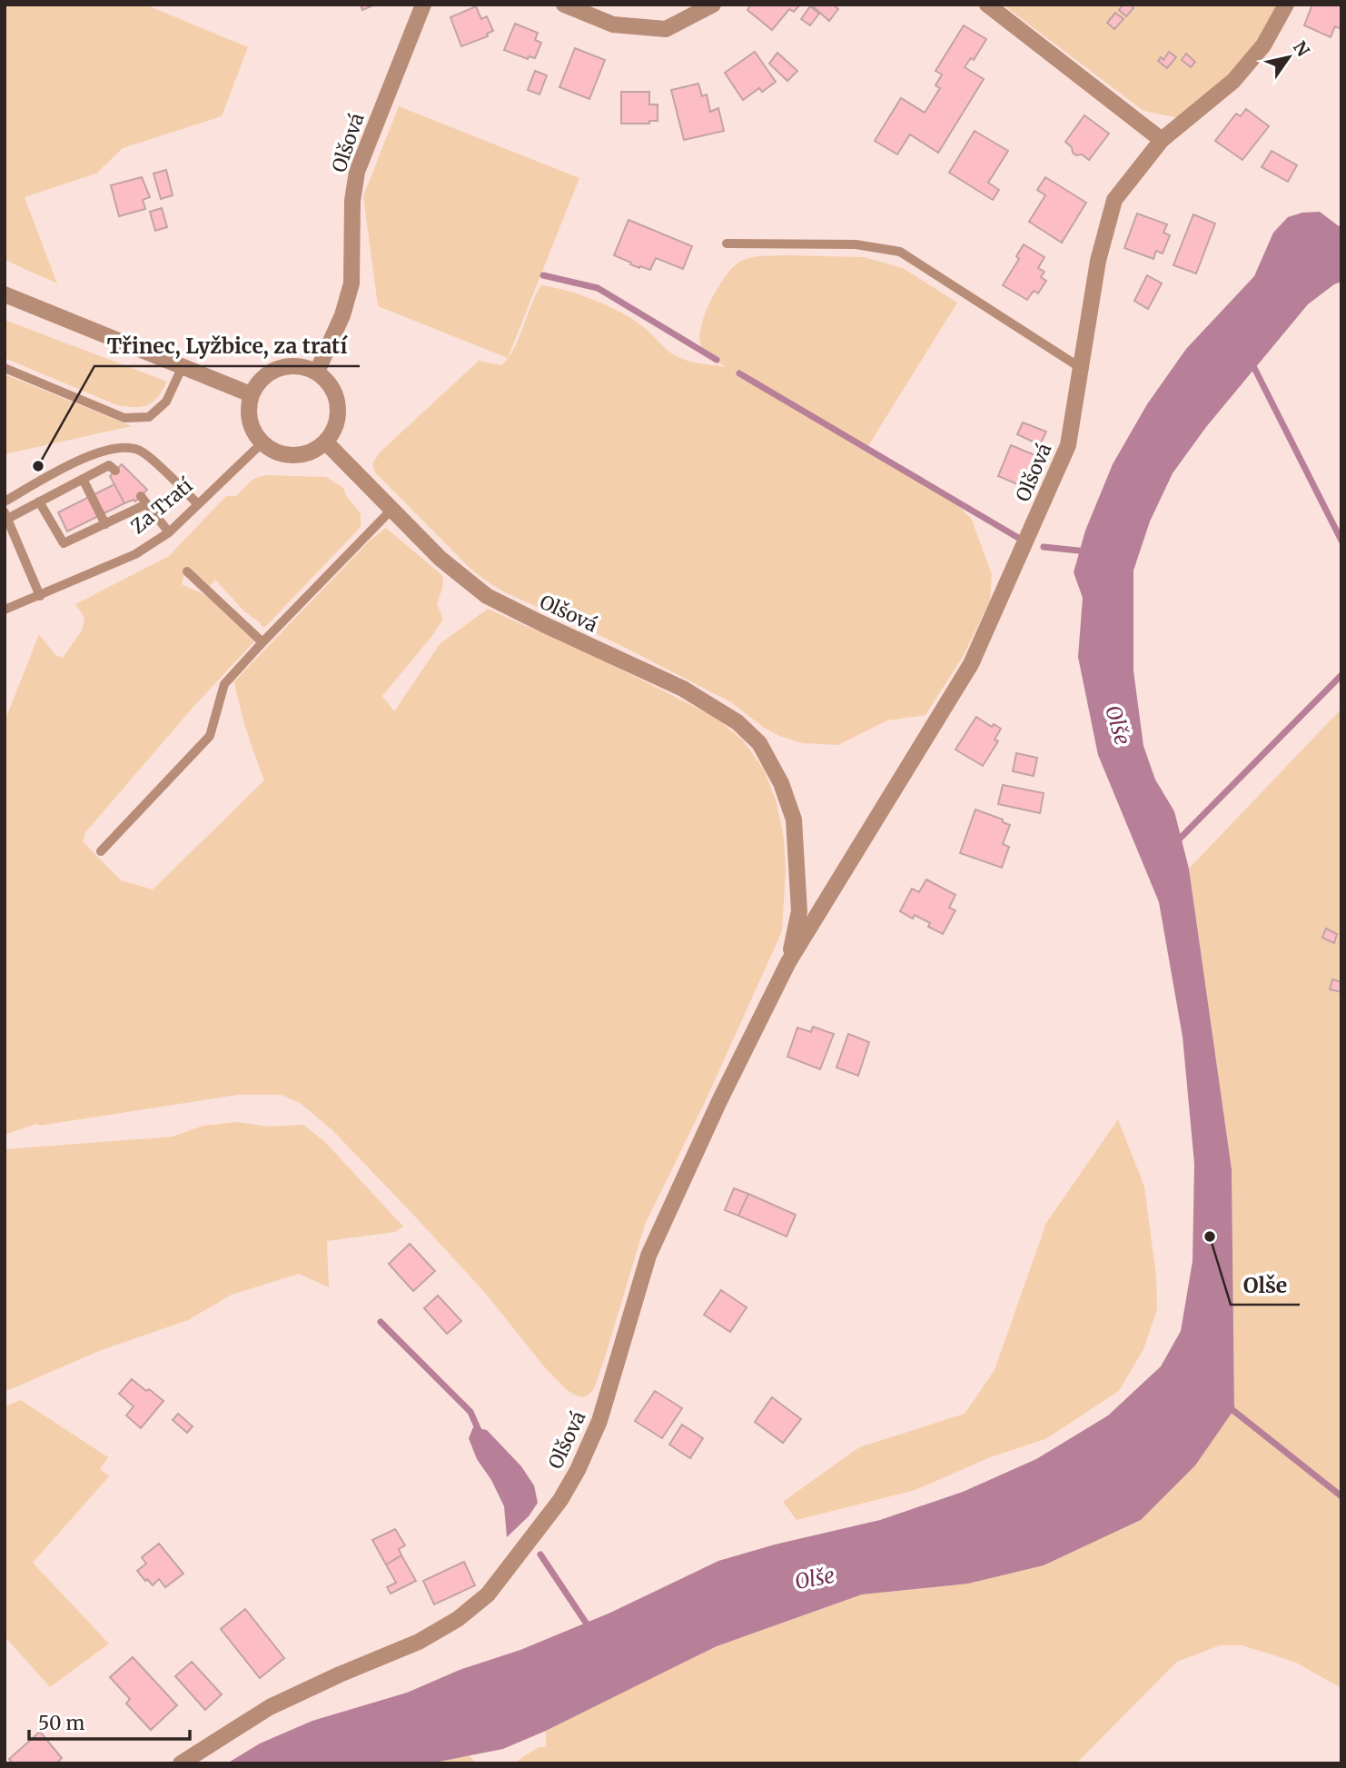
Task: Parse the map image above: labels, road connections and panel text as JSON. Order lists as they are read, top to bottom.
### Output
{
  "streets": {
    "street": ["Olšová"],
    "lane": ["Za Tratí"]
  },
  "crossings": [
    ["Olšová", "Za Tratí"]
  ],
  "water": ["Olše"],
  "places": ["Třinec, Lyžbice, za tratí", "Olše"],
  "scale_bar": "50 m",
  "north": "top right"
}
